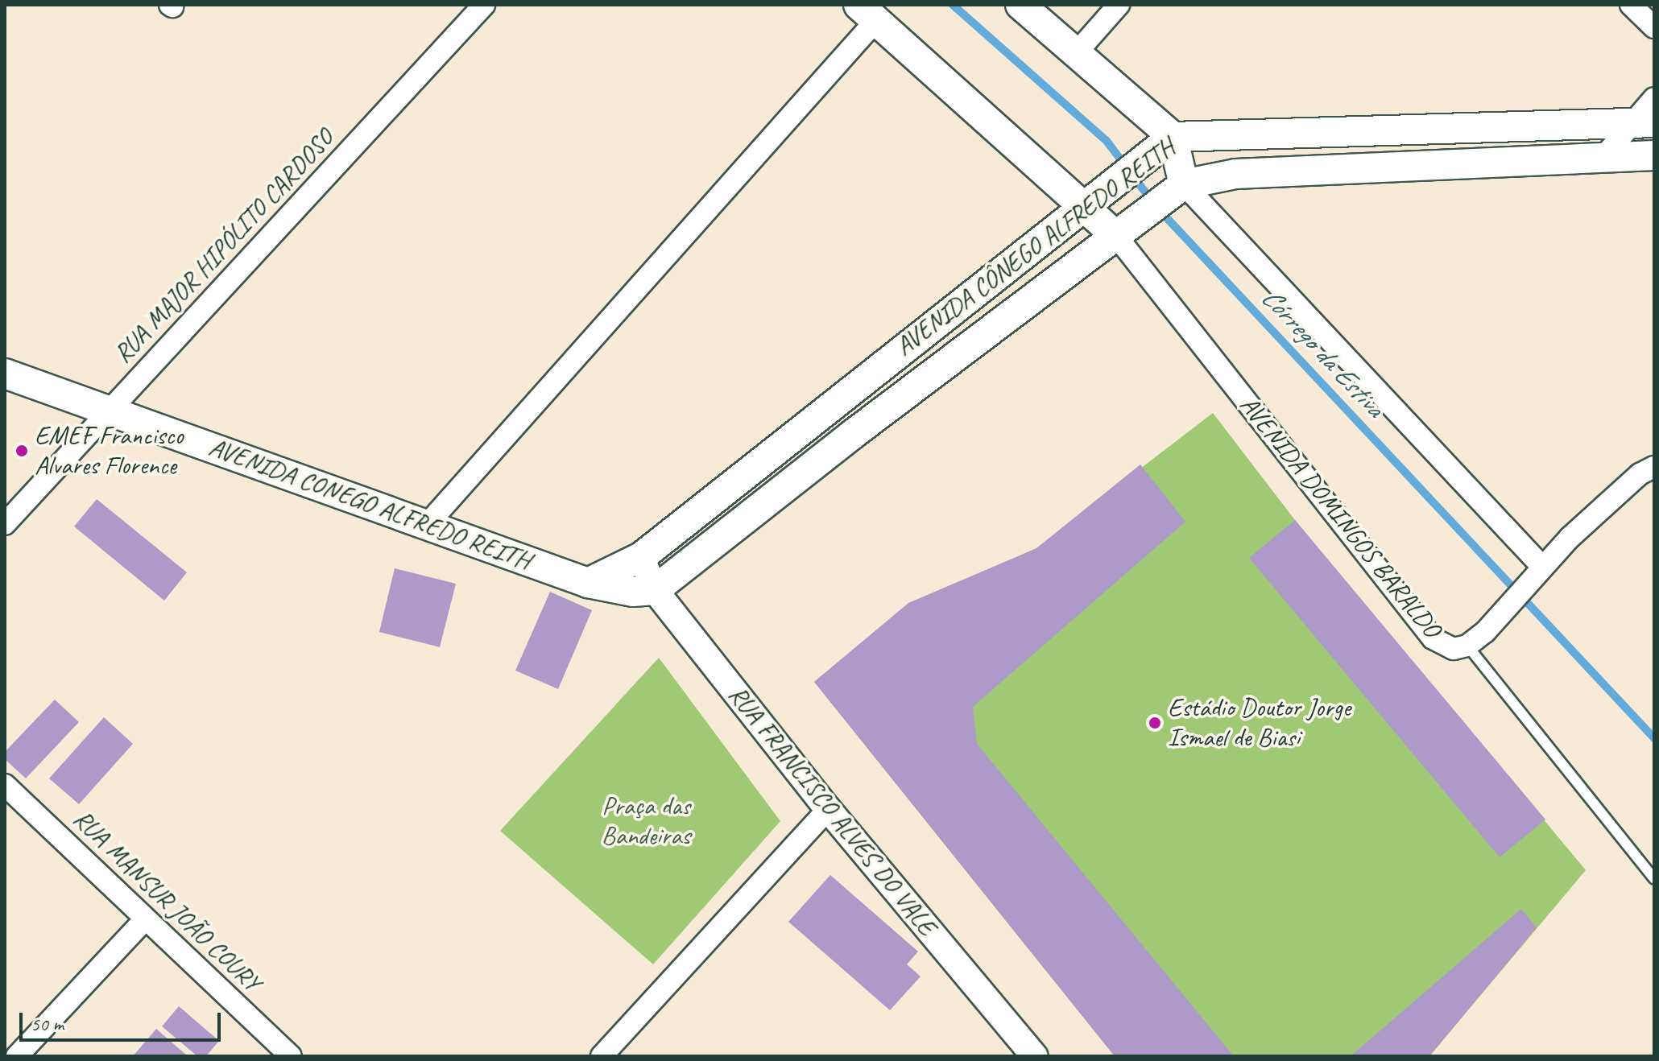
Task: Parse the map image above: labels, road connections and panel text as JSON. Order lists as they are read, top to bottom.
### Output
{
  "streets": {
    "main road": ["AVENIDA CÔNEGO ALFREDO REITH", "AVENIDA CONEGO ALFREDO REITH", "AVENIDA DOMINGOS BARALDO"],
    "street": ["RUA MAJOR HIPÓLITO CARDOSO", "RUA FRANCISCO ALVES DO VALE", "RUA MANSUR JOÃO COURY"]
  },
  "crossings": [
    ["RUA MAJOR HIPÓLITO CARDOSO", "AVENIDA CONEGO ALFREDO REITH"],
    ["AVENIDA CÔNEGO ALFREDO REITH", "AVENIDA CONEGO ALFREDO REITH"],
    ["AVENIDA CÔNEGO ALFREDO REITH", "AVENIDA DOMINGOS BARALDO"],
    ["AVENIDA CÔNEGO ALFREDO REITH", "RUA FRANCISCO ALVES DO VALE"],
    ["AVENIDA CONEGO ALFREDO REITH", "RUA FRANCISCO ALVES DO VALE"]
  ],
  "water": ["Córrego da Estiva"],
  "parks": ["Praça das Bandeiras"],
  "places": ["EMEF Francisco Alvares Florence", "Estádio Doutor Jorge Ismael de Biasi"],
  "scale_bar": "50 m"
}
